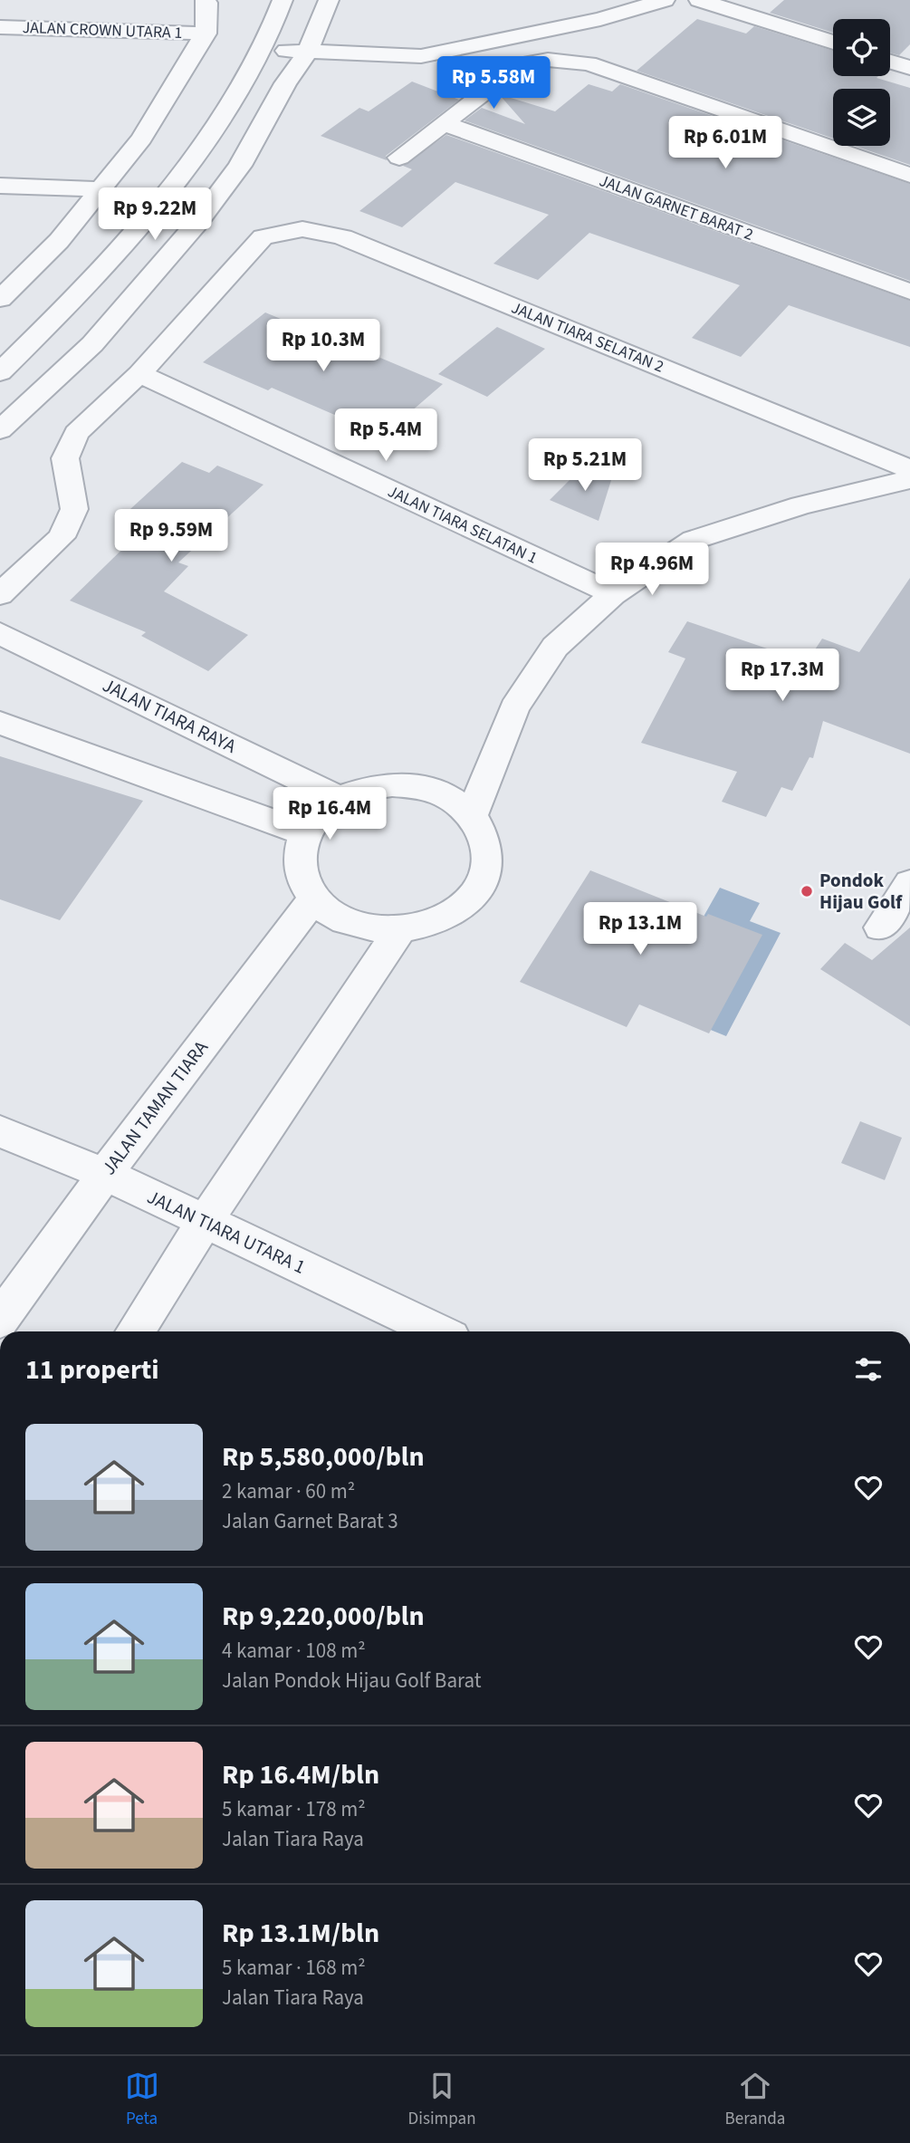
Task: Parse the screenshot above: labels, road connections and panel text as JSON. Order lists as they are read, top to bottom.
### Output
{
  "streets": {
    "street": [
      "JALAN CROWN UTARA 1",
      "JALAN GARNET BARAT 2",
      "JALAN TIARA SELATAN 2",
      "JALAN TIARA SELATAN 1",
      "JALAN TIARA RAYA",
      "JALAN TAMAN TIARA",
      "JALAN TIARA UTARA 1"
    ]
  },
  "crossings": [
    ["JALAN TIARA SELATAN 2", "JALAN TIARA SELATAN 1"],
    ["JALAN TIARA RAYA", "JALAN TAMAN TIARA"],
    ["JALAN TAMAN TIARA", "JALAN TIARA UTARA 1"]
  ],
  "places": ["Pondok Hijau Golf"],
  "page": {
    "price": [
      "Rp 5.58M",
      "Rp 6.01M",
      "Rp 9.22M",
      "Rp 10.3M",
      "Rp 5.4M",
      "Rp 5.21M",
      "Rp 9.59M",
      "Rp 4.96M",
      "Rp 17.3M",
      "Rp 16.4M",
      "Rp 13.1M"
    ],
    "heading": "11 properti",
    "list": [
      {
        "name": "Rp 5,580,000/bln",
        "note": "2 kamar · 60 m² · Jalan Garnet Barat 3"
      },
      {
        "name": "Rp 9,220,000/bln",
        "note": "4 kamar · 108 m² · Jalan Pondok Hijau Golf Barat"
      },
      {
        "name": "Rp 16.4M/bln",
        "note": "5 kamar · 178 m² · Jalan Tiara Raya"
      },
      {
        "name": "Rp 13.1M/bln",
        "note": "5 kamar · 168 m² · Jalan Tiara Raya"
      }
    ],
    "tabs": ["Peta", "Disimpan", "Beranda"]
  }
}
